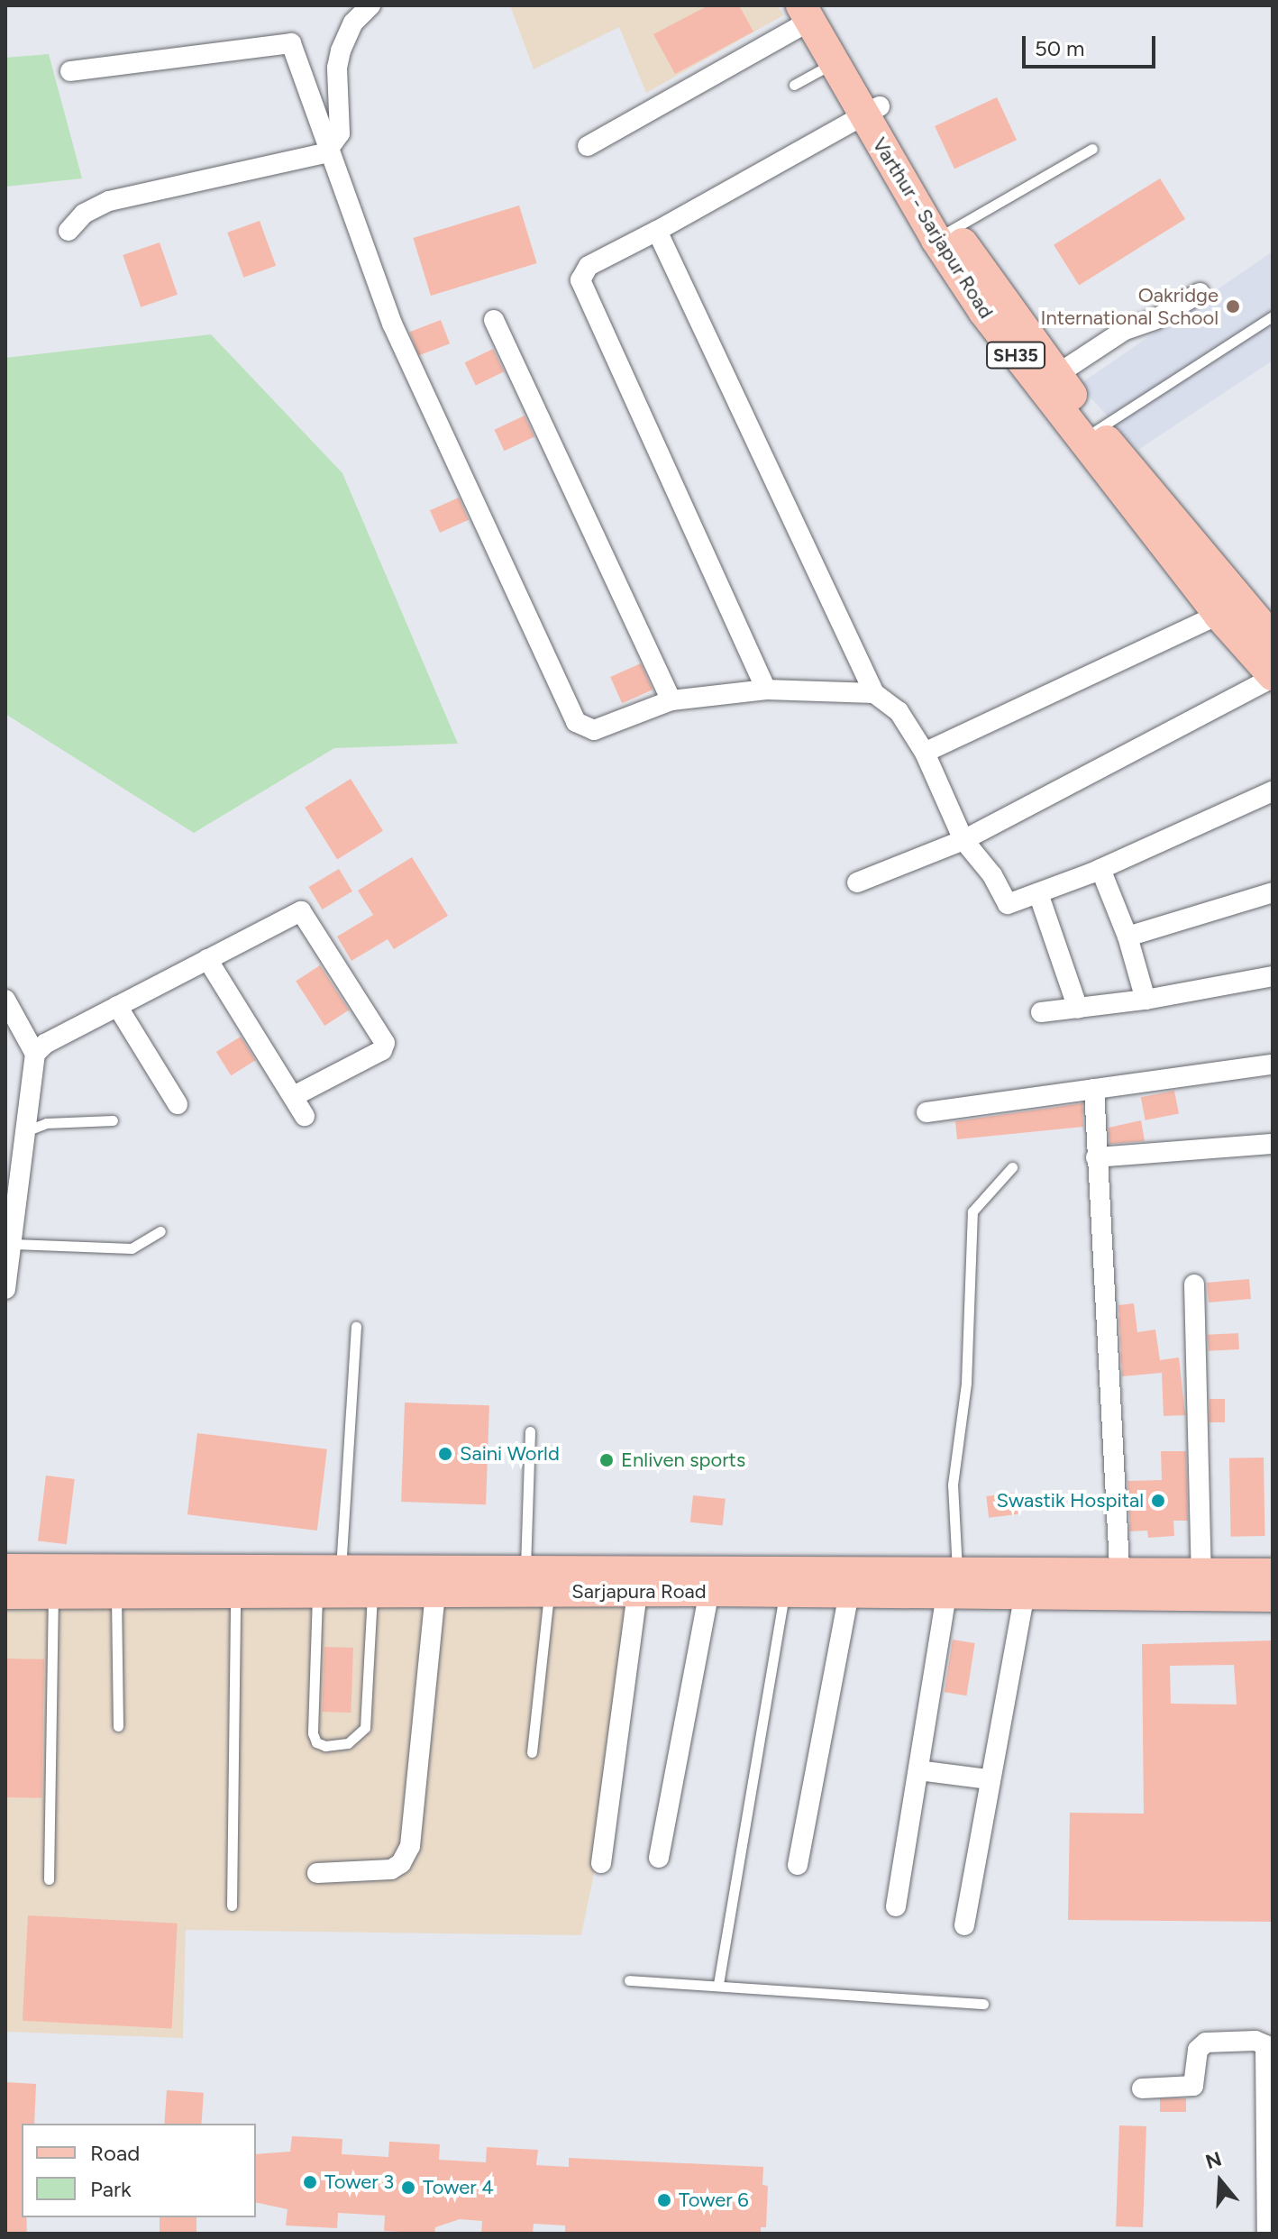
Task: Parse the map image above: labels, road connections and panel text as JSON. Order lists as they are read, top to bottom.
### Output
{
  "streets": {
    "main road": ["Varthur - Sarjapur Road", "SH35", "Sarjapura Road"]
  },
  "places": [
    "Oakridge International School",
    "Saini World",
    "Enliven sports",
    "Swastik Hospital",
    "Tower 3",
    "Tower 4",
    "Tower 6"
  ],
  "legend": ["Road", "Park"],
  "scale_bar": "50 m",
  "north": "top"
}
